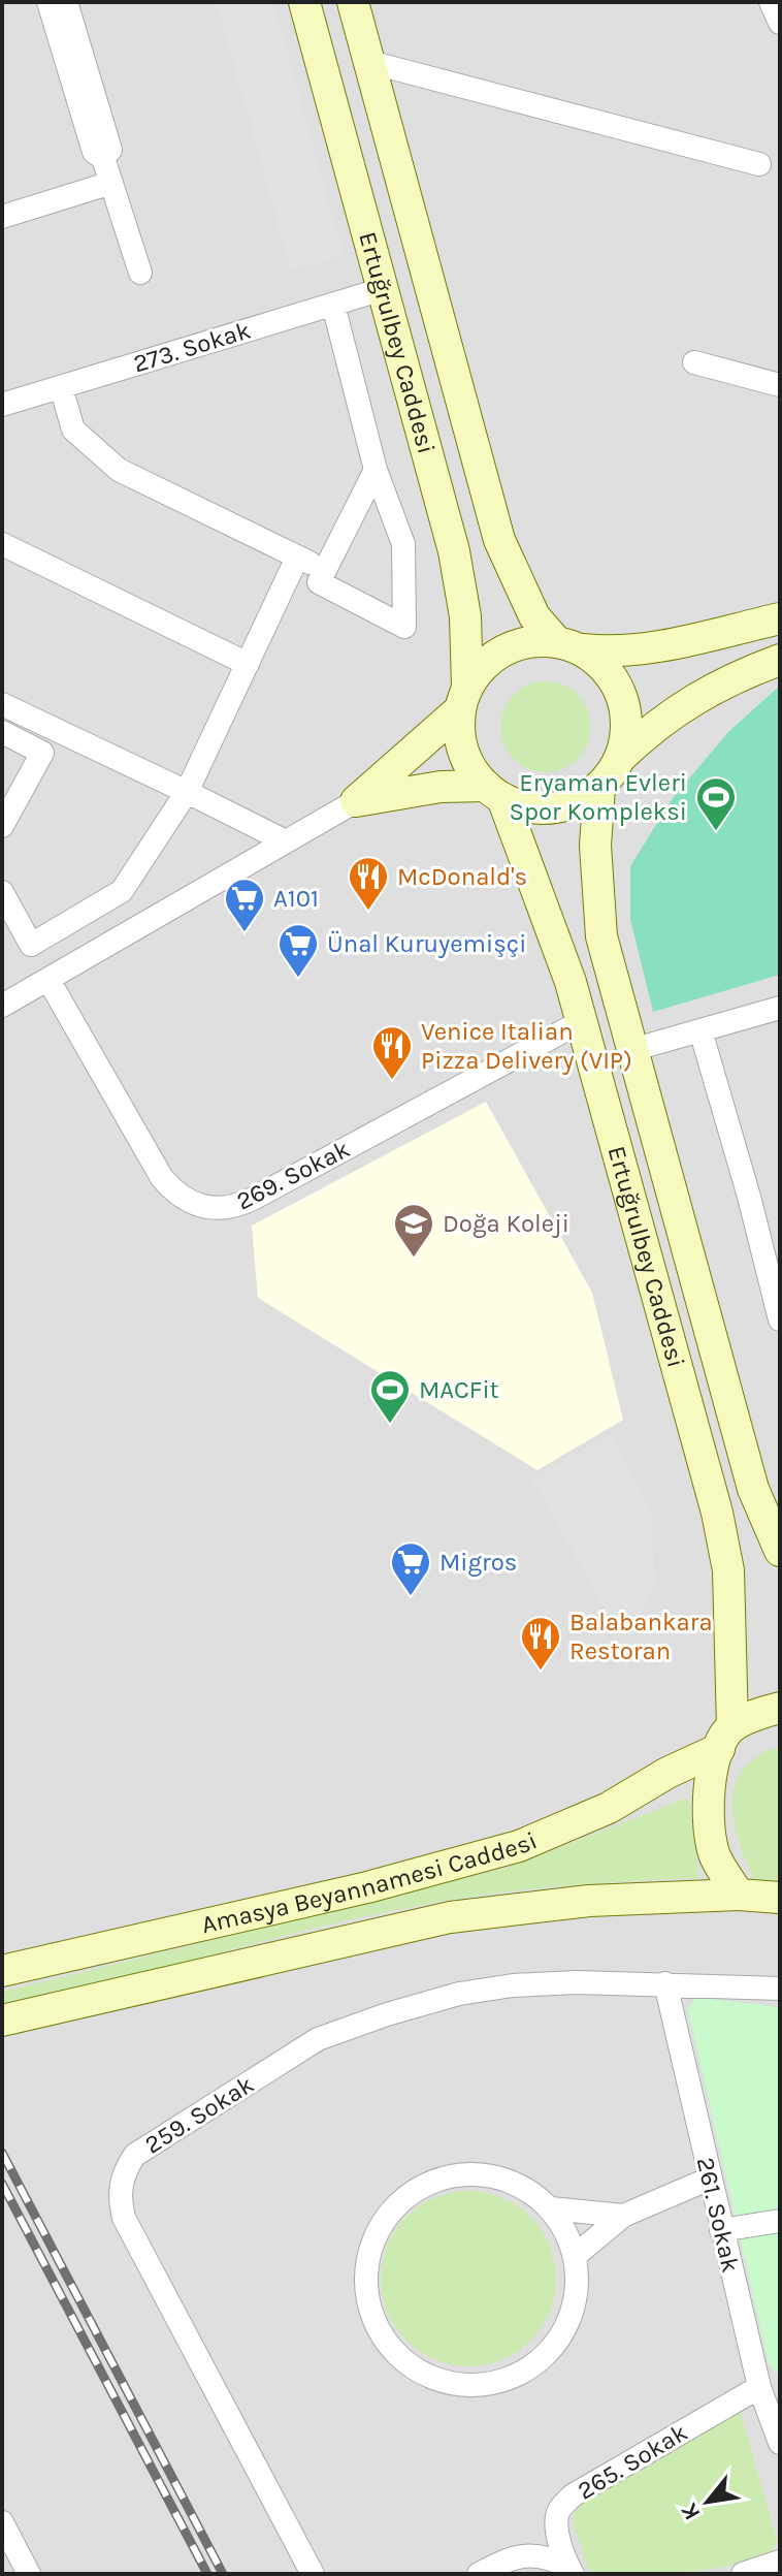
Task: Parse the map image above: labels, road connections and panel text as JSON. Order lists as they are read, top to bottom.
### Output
{
  "streets": {
    "main road": ["Ertuğrulbey Caddesi", "Amasya Beyannamesi Caddesi"],
    "street": [
      "273. Sokak",
      "269. Sokak",
      "259. Sokak",
      "261. Sokak",
      "265. Sokak"
    ]
  },
  "crossings": [
    ["Ertuğrulbey Caddesi", "273. Sokak"],
    ["Ertuğrulbey Caddesi", "269. Sokak"],
    ["Ertuğrulbey Caddesi", "Amasya Beyannamesi Caddesi"],
    ["259. Sokak", "261. Sokak"],
    ["261. Sokak", "265. Sokak"]
  ],
  "places": {
    "sports": ["Eryaman Evleri Spor Kompleksi", "MACFit"],
    "restaurant": ["McDonald's", "Venice Italian Pizza Delivery (VIP)", "Balabankara Restoran"],
    "supermarket": ["A101", "Ünal Kuruyemişçi", "Migros"],
    "school or university": ["Doğa Koleji"]
  },
  "north": "bottom left"
}
